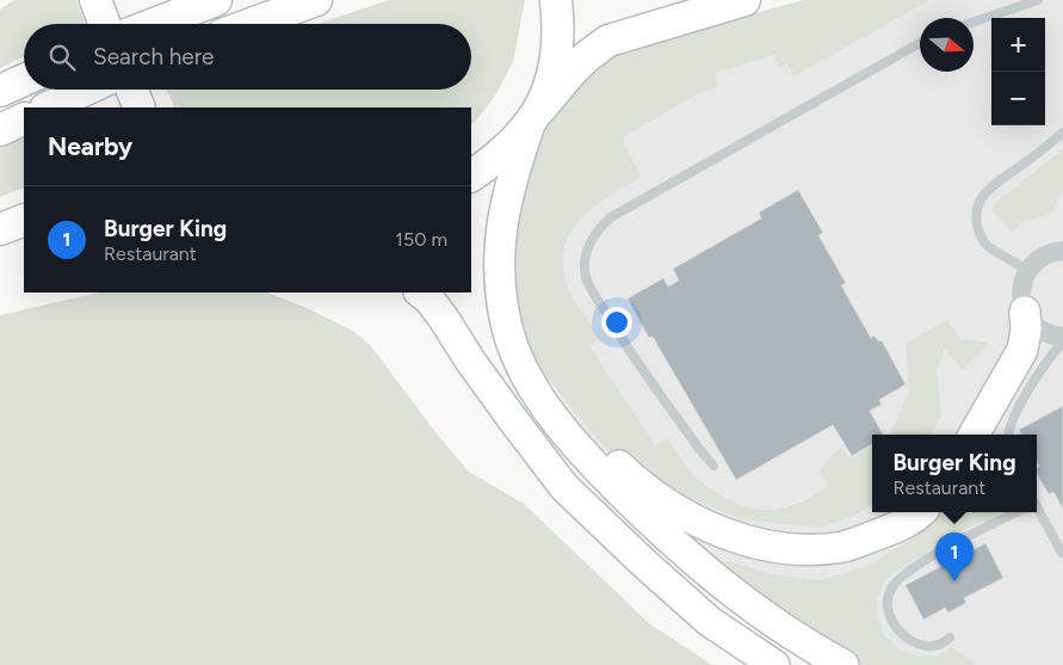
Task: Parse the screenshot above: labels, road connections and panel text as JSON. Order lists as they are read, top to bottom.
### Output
{
  "north": "right",
  "page": {
    "map_buttons": ["+", "−"],
    "search": "Search here",
    "heading": "Nearby",
    "list": [
      {
        "mark": "1",
        "name": "Burger King",
        "note": "Restaurant",
        "value": "150 m"
      }
    ],
    "popup": ["Burger King", "Restaurant"],
    "pins": "1"
  }
}
